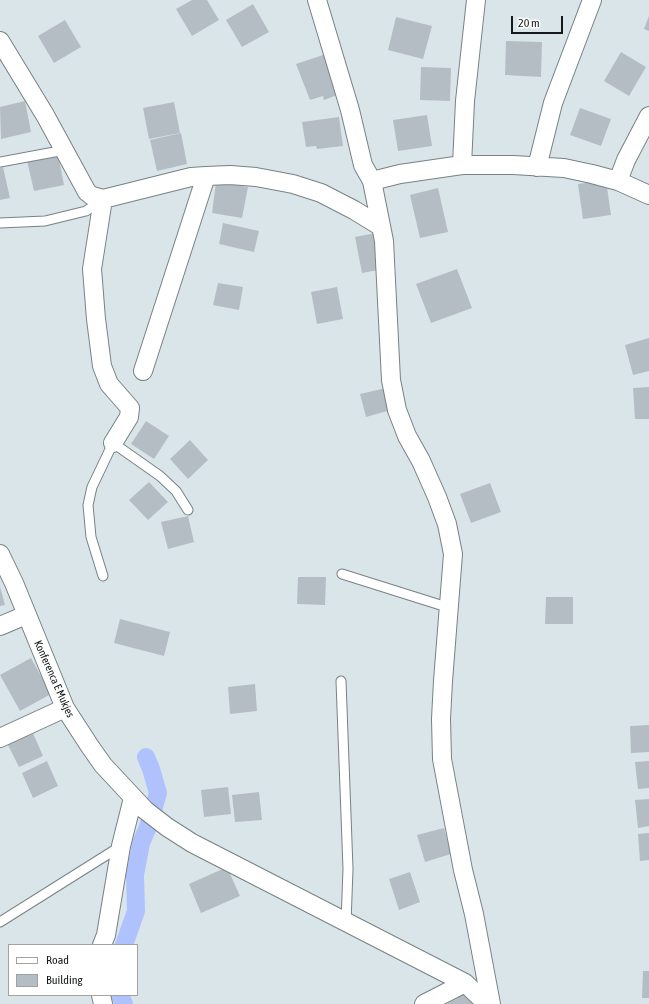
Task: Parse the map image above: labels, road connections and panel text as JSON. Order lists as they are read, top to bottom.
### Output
{
  "streets": {
    "street": ["Konferenca E Mukjes"]
  },
  "legend": ["Road", "Building"],
  "scale_bar": "20 m"
}
